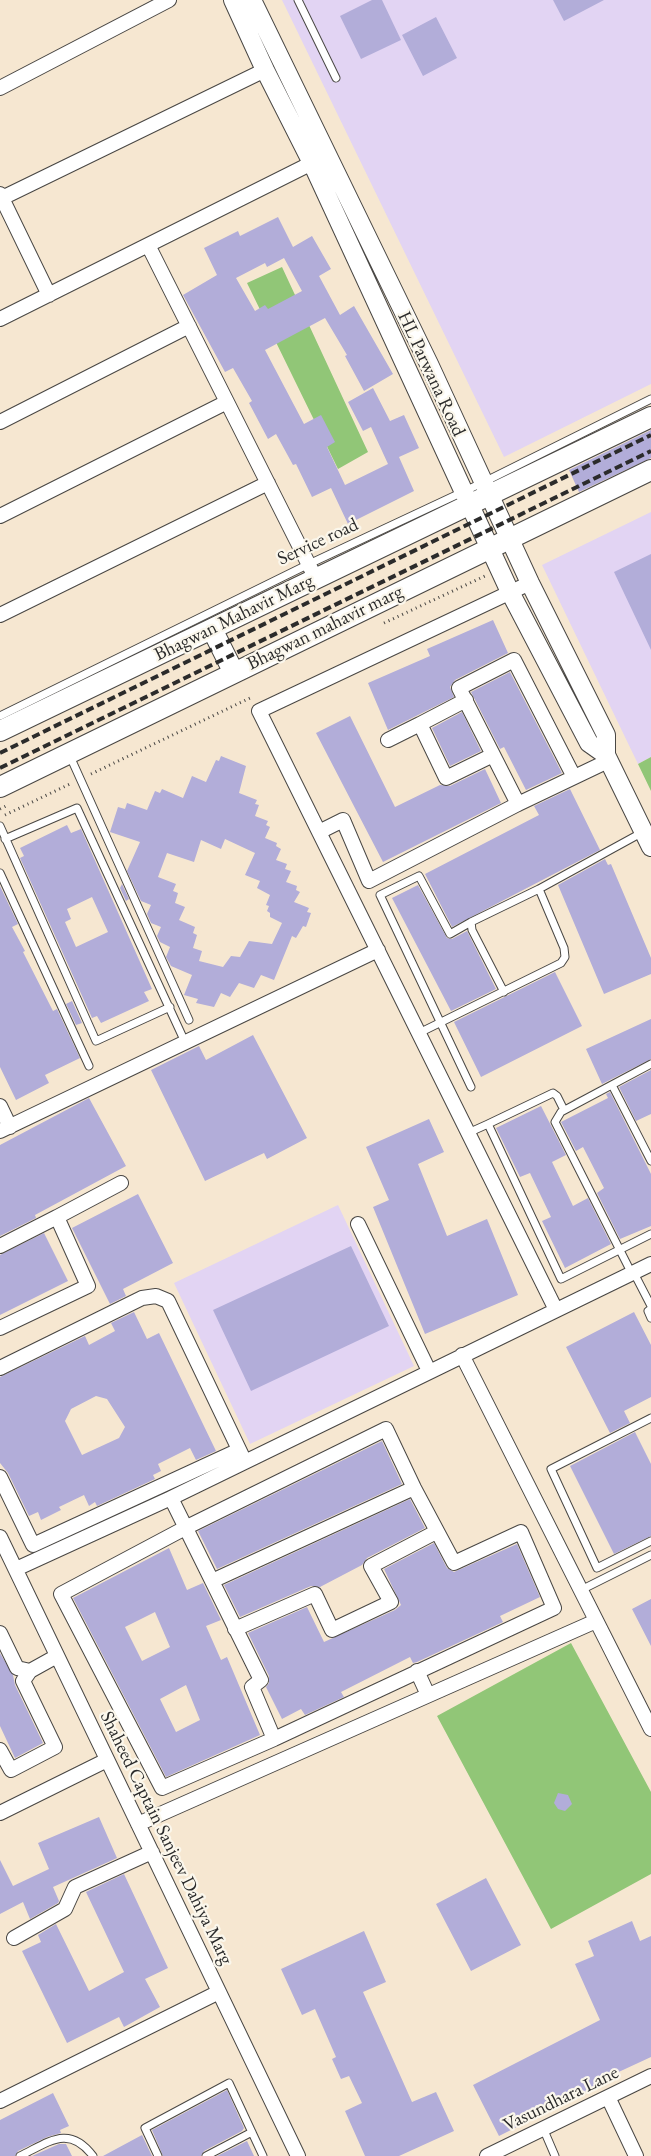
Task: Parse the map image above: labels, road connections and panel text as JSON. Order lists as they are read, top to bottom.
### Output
{
  "streets": {
    "main road": ["Bhagwan Mahavir Marg", "Bhagwan mahavir marg"],
    "street": ["HL Parwana Road", "Shaheed Captain Sanjeev Dahiya Marg", "Vasundhara Lane"],
    "lane": ["Service road"]
  },
  "crossings": [
    ["HL Parwana Road", "Bhagwan Mahavir Marg"],
    ["HL Parwana Road", "Bhagwan mahavir marg"],
    ["Service road", "Bhagwan Mahavir Marg"]
  ]
}
